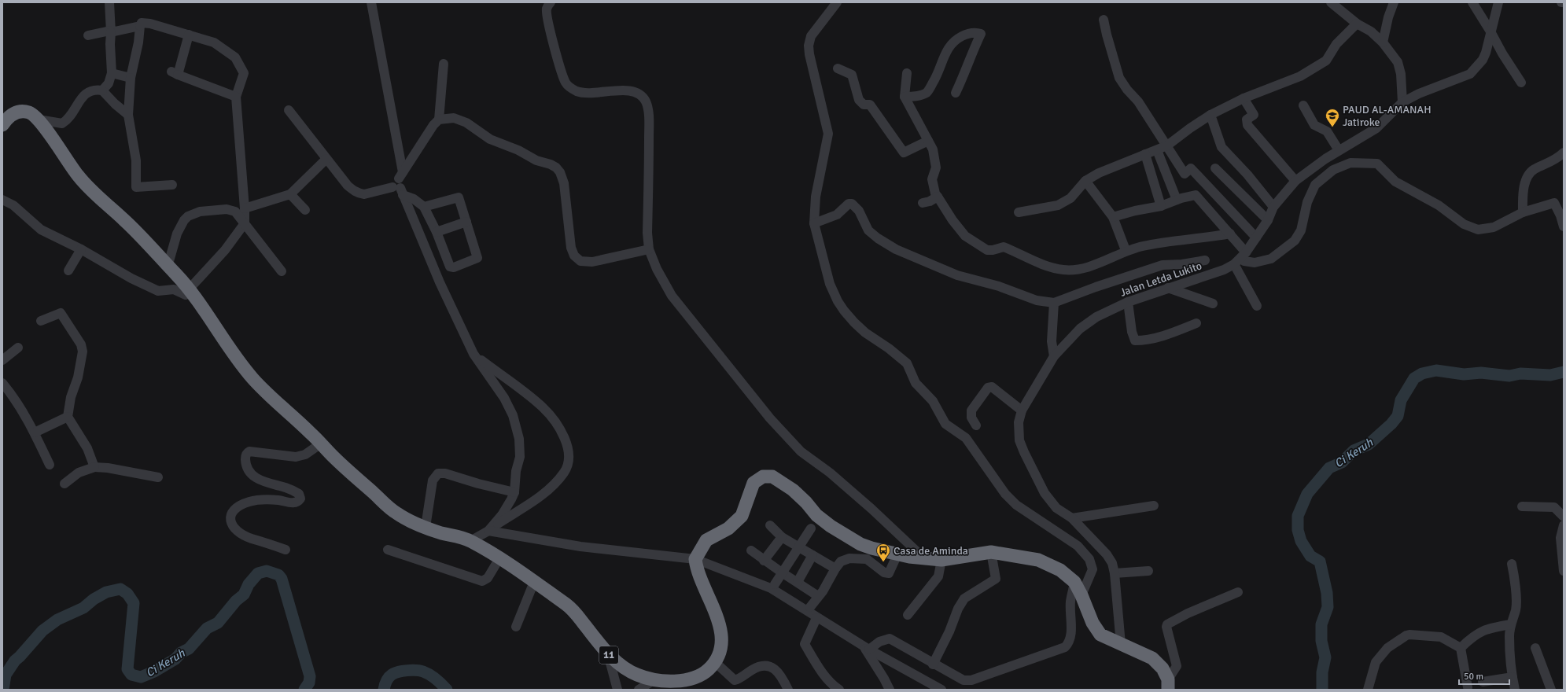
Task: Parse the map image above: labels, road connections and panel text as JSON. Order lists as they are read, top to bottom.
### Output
{
  "streets": {
    "highway": ["11"],
    "street": ["Jalan Letda Lukito"]
  },
  "water": ["Ci Keruh"],
  "places": {
    "school or university": ["PAUD AL-AMANAH Jatiroke"],
    "bus stop": ["Casa de Aminda"]
  },
  "scale_bar": "50 m"
}
